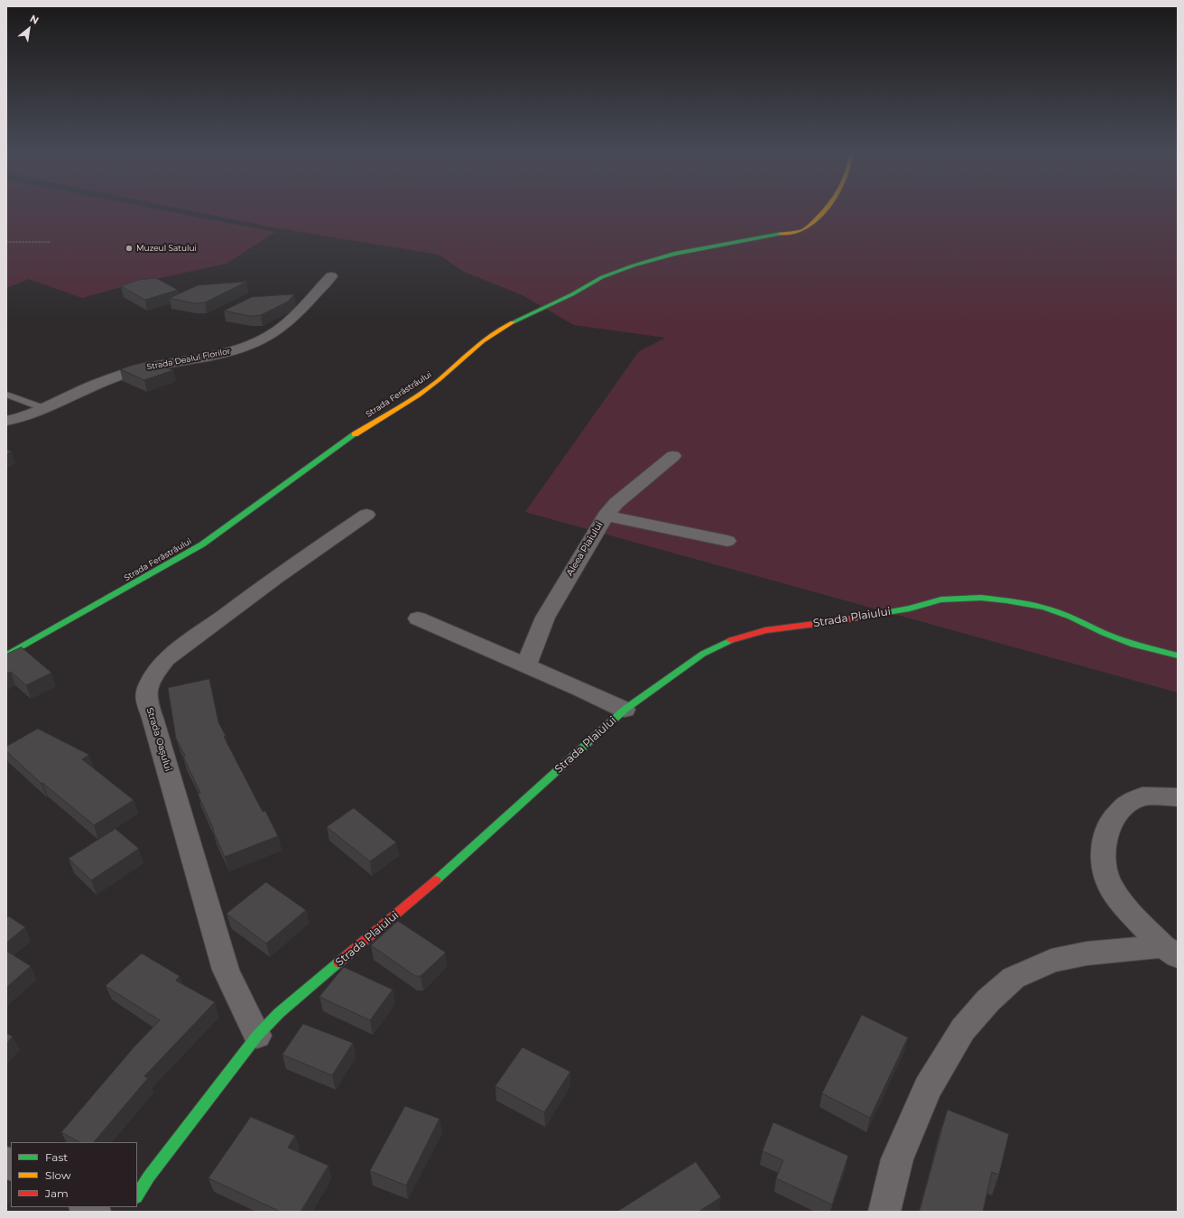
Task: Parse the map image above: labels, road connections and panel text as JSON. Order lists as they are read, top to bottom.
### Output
{
  "streets": {
    "street": [
      "Strada Dealul Florilor",
      "Strada Ferăstrăului",
      "Aleea Plaiului",
      "Strada Plaiului",
      "Strada Oașului"
    ]
  },
  "crossings": [
    ["Strada Plaiului", "Strada Oașului"]
  ],
  "places": ["Muzeul Satului"],
  "legend": ["Fast", "Slow", "Jam"],
  "north": "top right"
}
